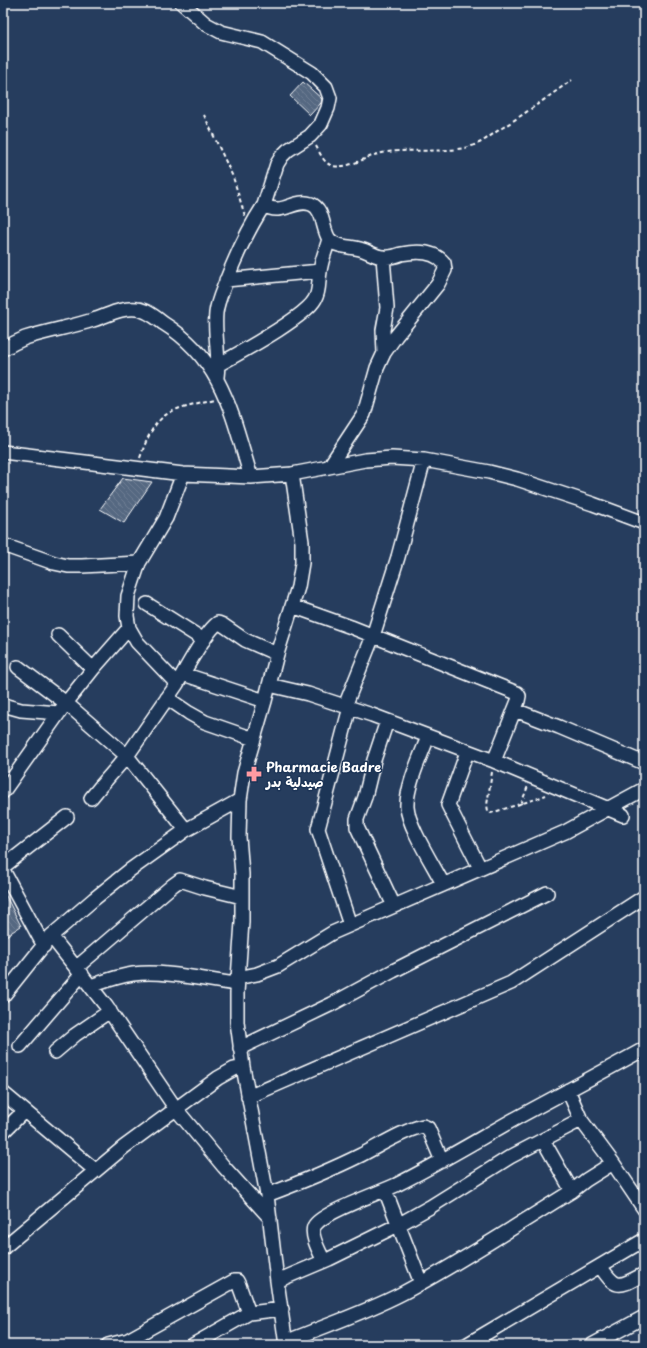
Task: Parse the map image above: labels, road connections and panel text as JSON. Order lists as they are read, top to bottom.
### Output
{
  "places": {
    "pharmacy": ["Pharmacie Badre صيدلية بدر"]
  }
}
